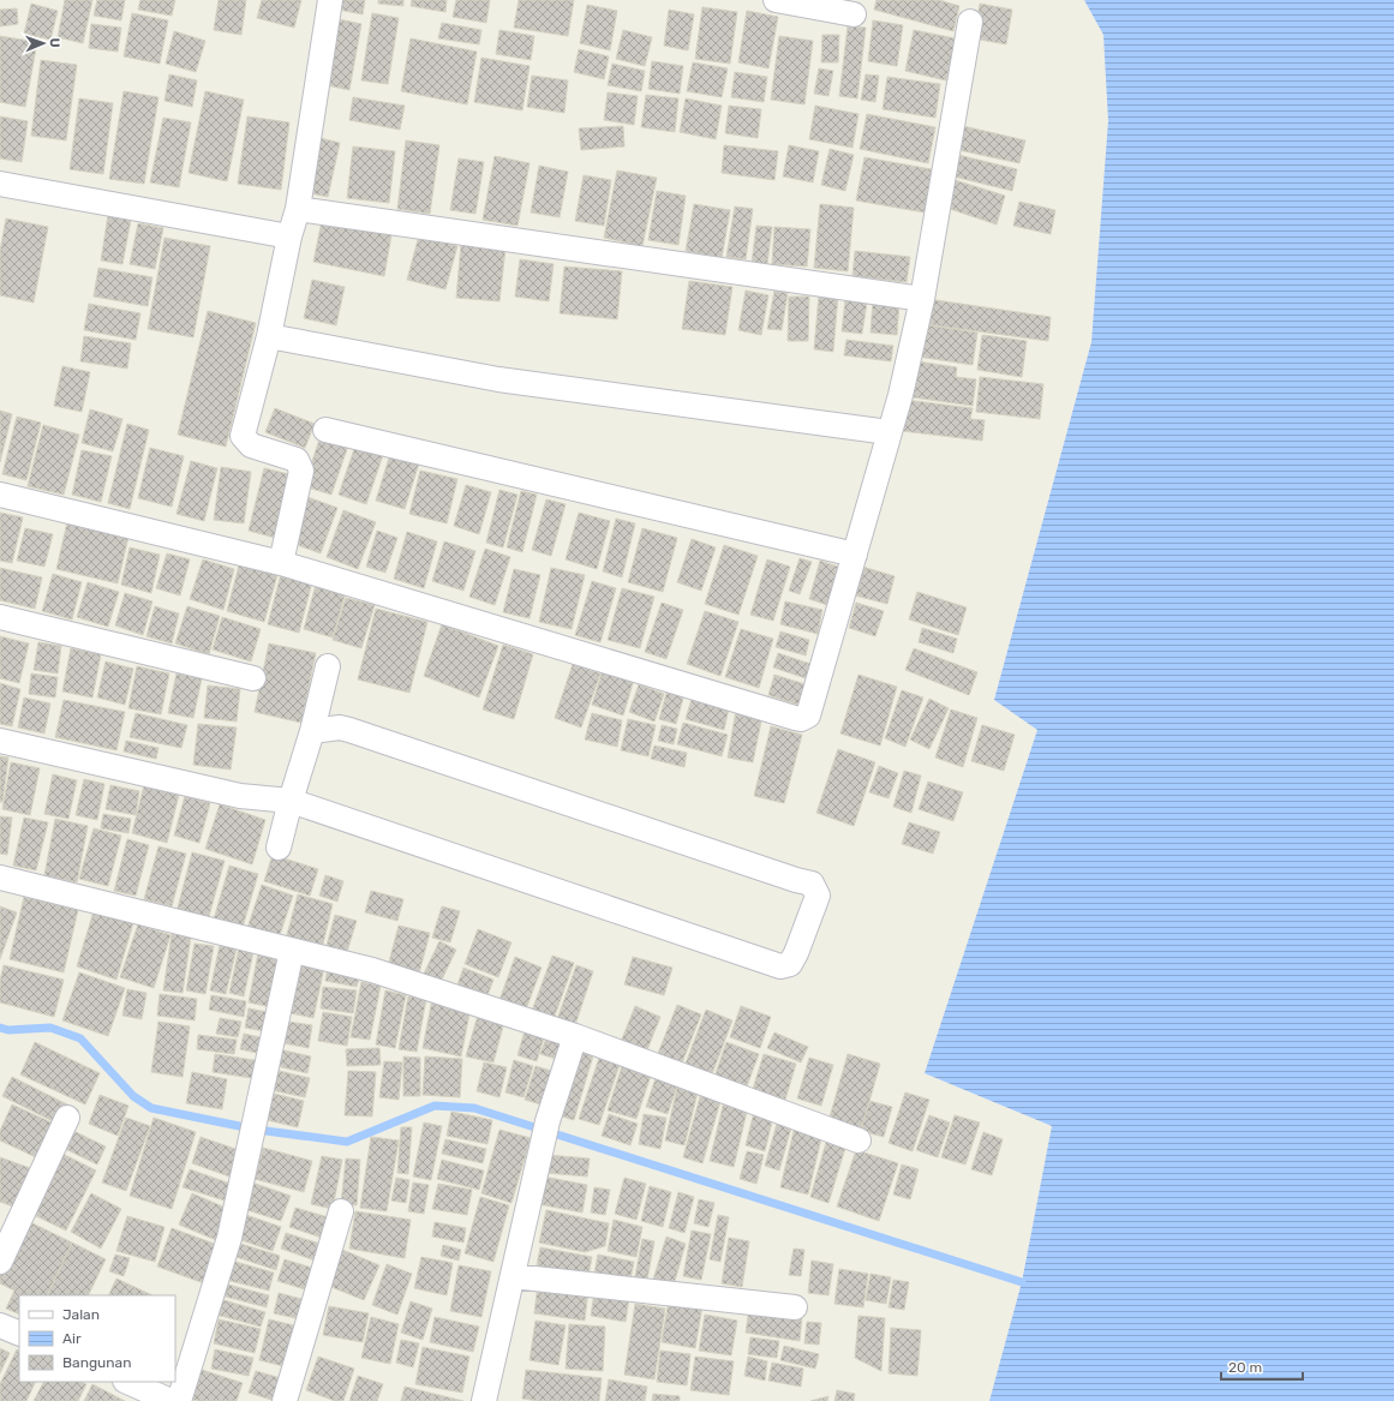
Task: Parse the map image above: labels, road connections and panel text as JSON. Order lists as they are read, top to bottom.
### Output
{
  "legend": ["Jalan", "Air", "Bangunan"],
  "scale_bar": "20 m",
  "north": "right"
}
